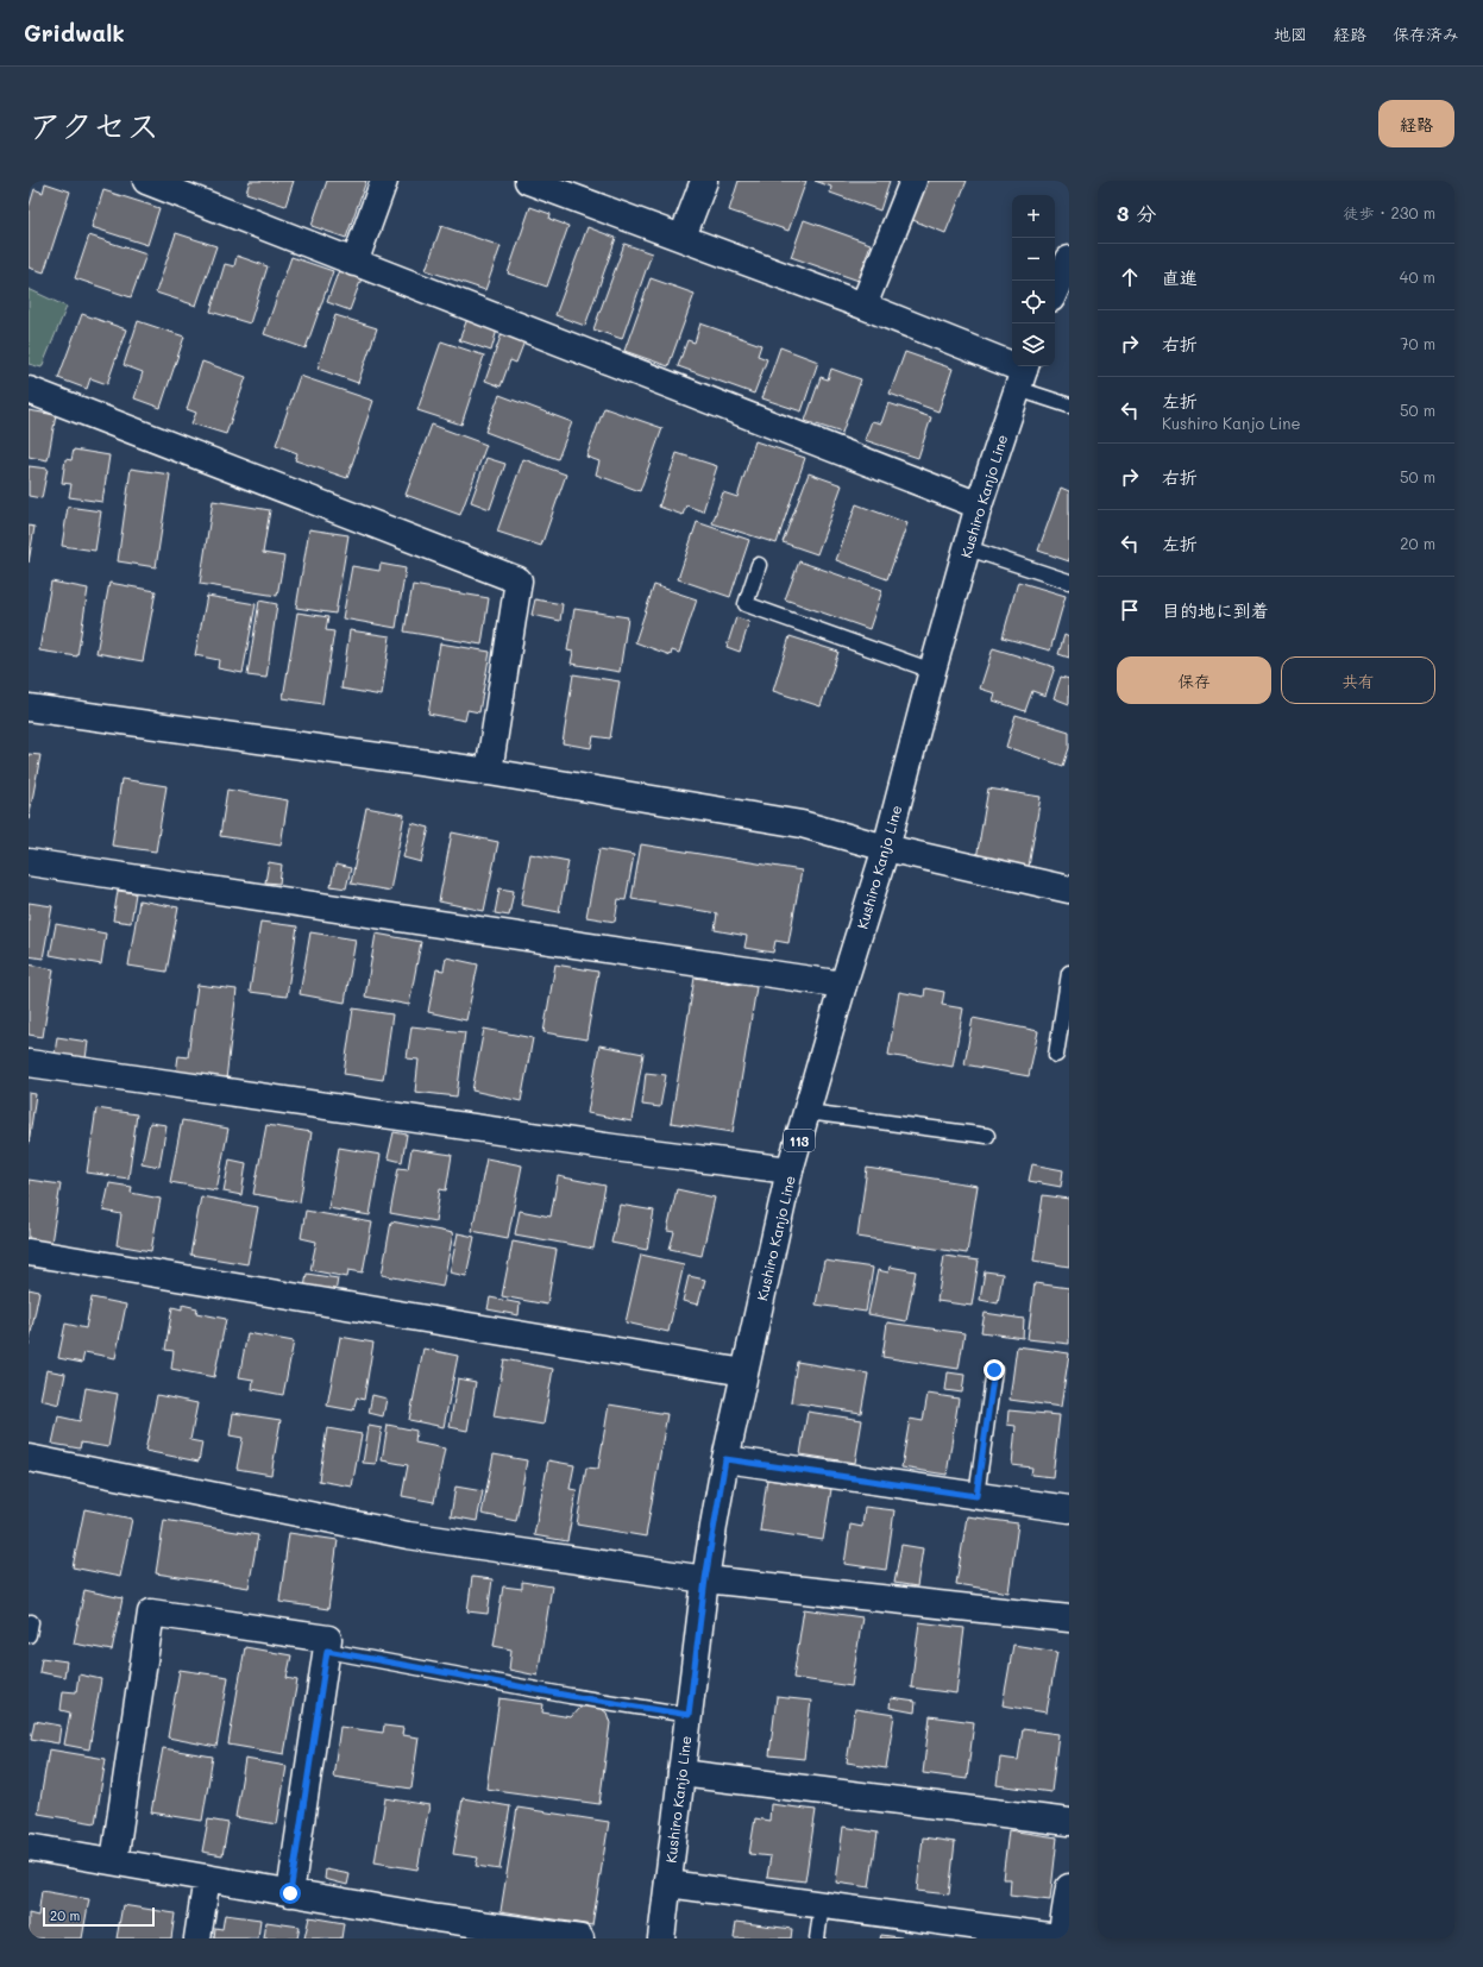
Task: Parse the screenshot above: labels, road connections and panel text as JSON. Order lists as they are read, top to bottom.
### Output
{
  "streets": {
    "street": ["Kushiro Kanjo Line", "113"]
  },
  "scale_bar": "20 m",
  "page": {
    "header": "Gridwalk",
    "nav": ["地図", "経路", "保存済み"],
    "title": "アクセス",
    "buttons": [
      "経路",
      ["保存", "共有"]
    ],
    "heading": ["3 分", "徒歩 · 230 m"],
    "map_buttons": ["+", "−"],
    "list": [
      ["直進", "40 m"],
      ["右折", "70 m"],
      ["左折", "Kushiro Kanjo Line", "50 m"],
      ["右折", "50 m"],
      ["左折", "20 m"],
      "目的地に到着"
    ],
    "scale": "20 m"
  }
}
